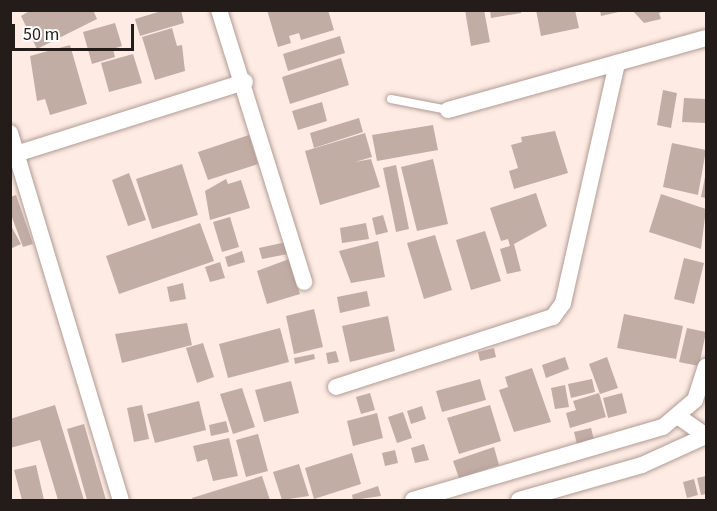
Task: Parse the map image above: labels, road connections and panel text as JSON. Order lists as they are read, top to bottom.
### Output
{
  "scale_bar": "50 m"
}
